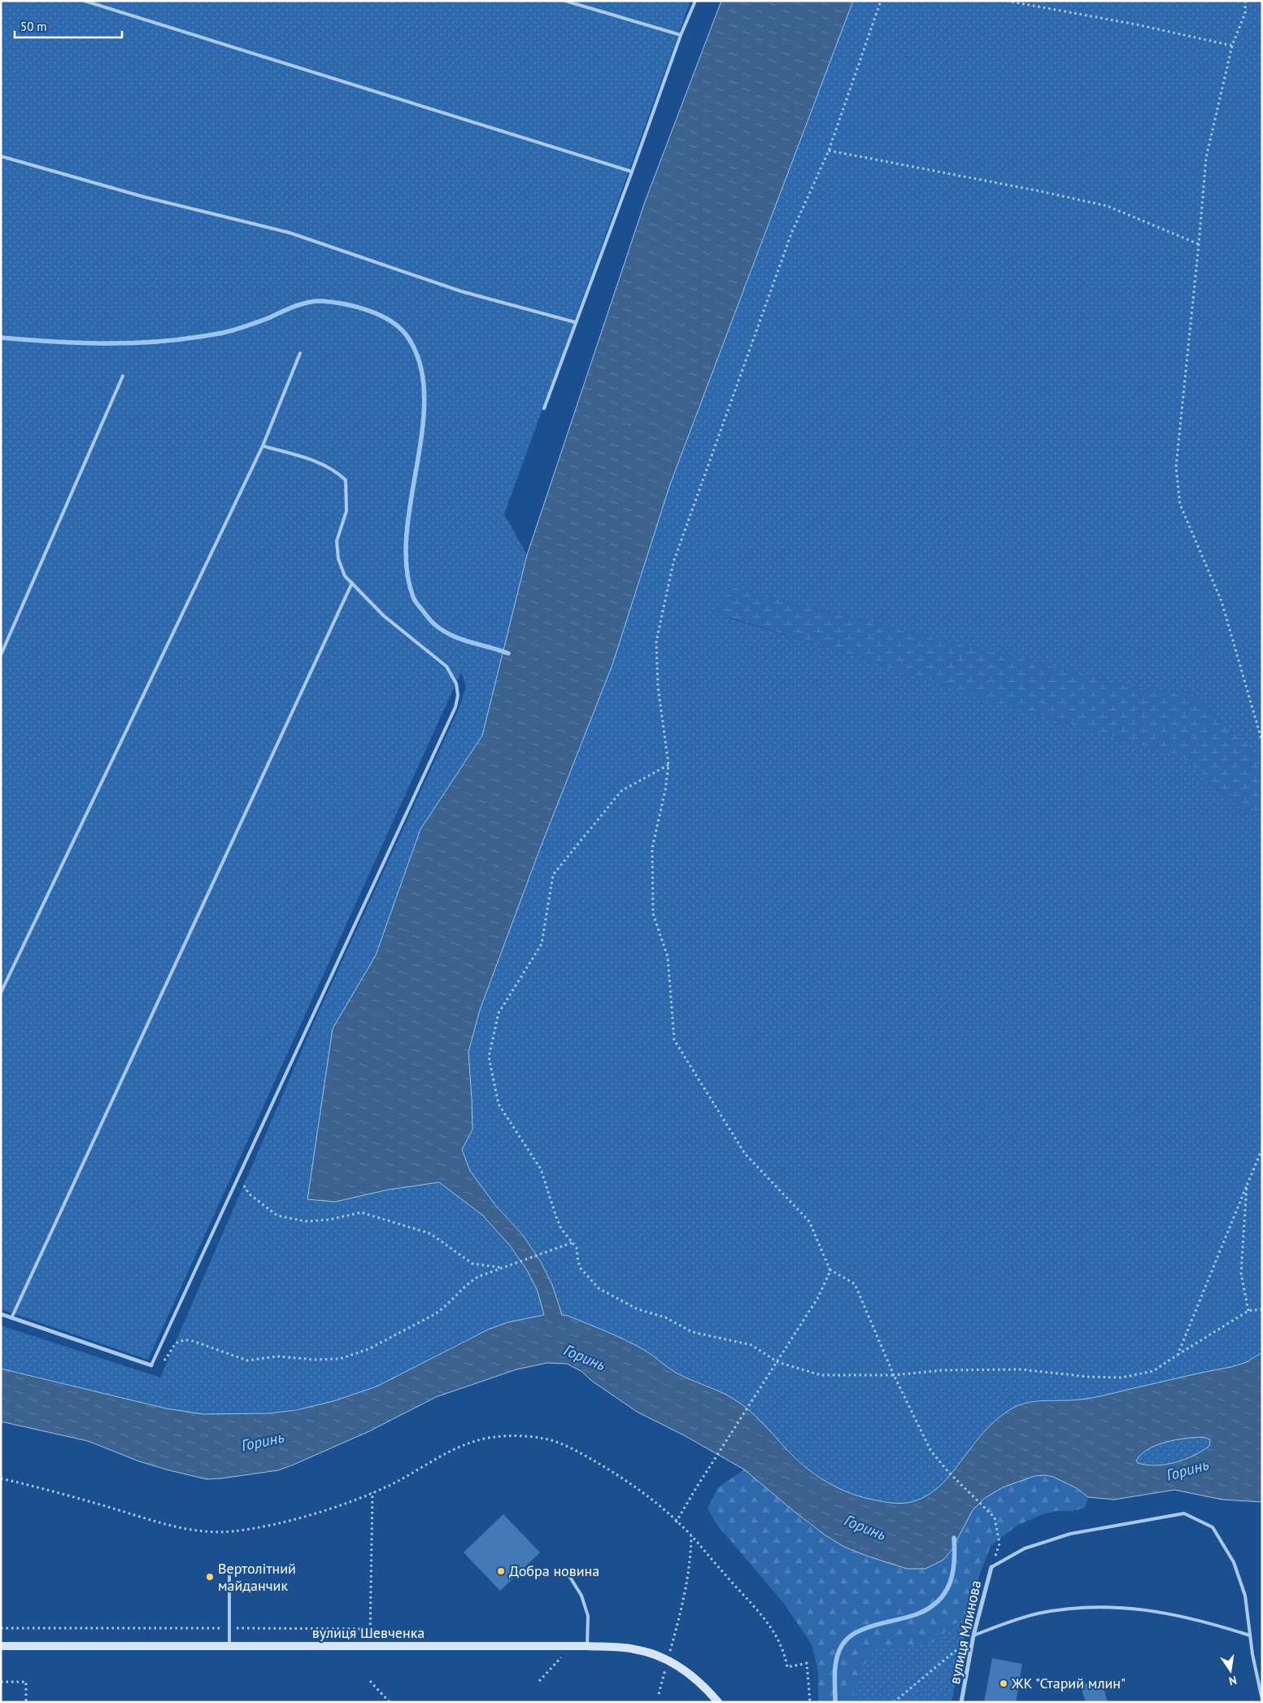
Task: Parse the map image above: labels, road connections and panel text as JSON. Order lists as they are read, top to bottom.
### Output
{
  "streets": {
    "street": ["вулиця Млинова", "вулиця Шевченка"]
  },
  "water": ["Горинь"],
  "places": ["Добра новина", "Вертолітний майданчик", "ЖК \"Старий млин\""],
  "scale_bar": "50 m",
  "north": "bottom"
}
